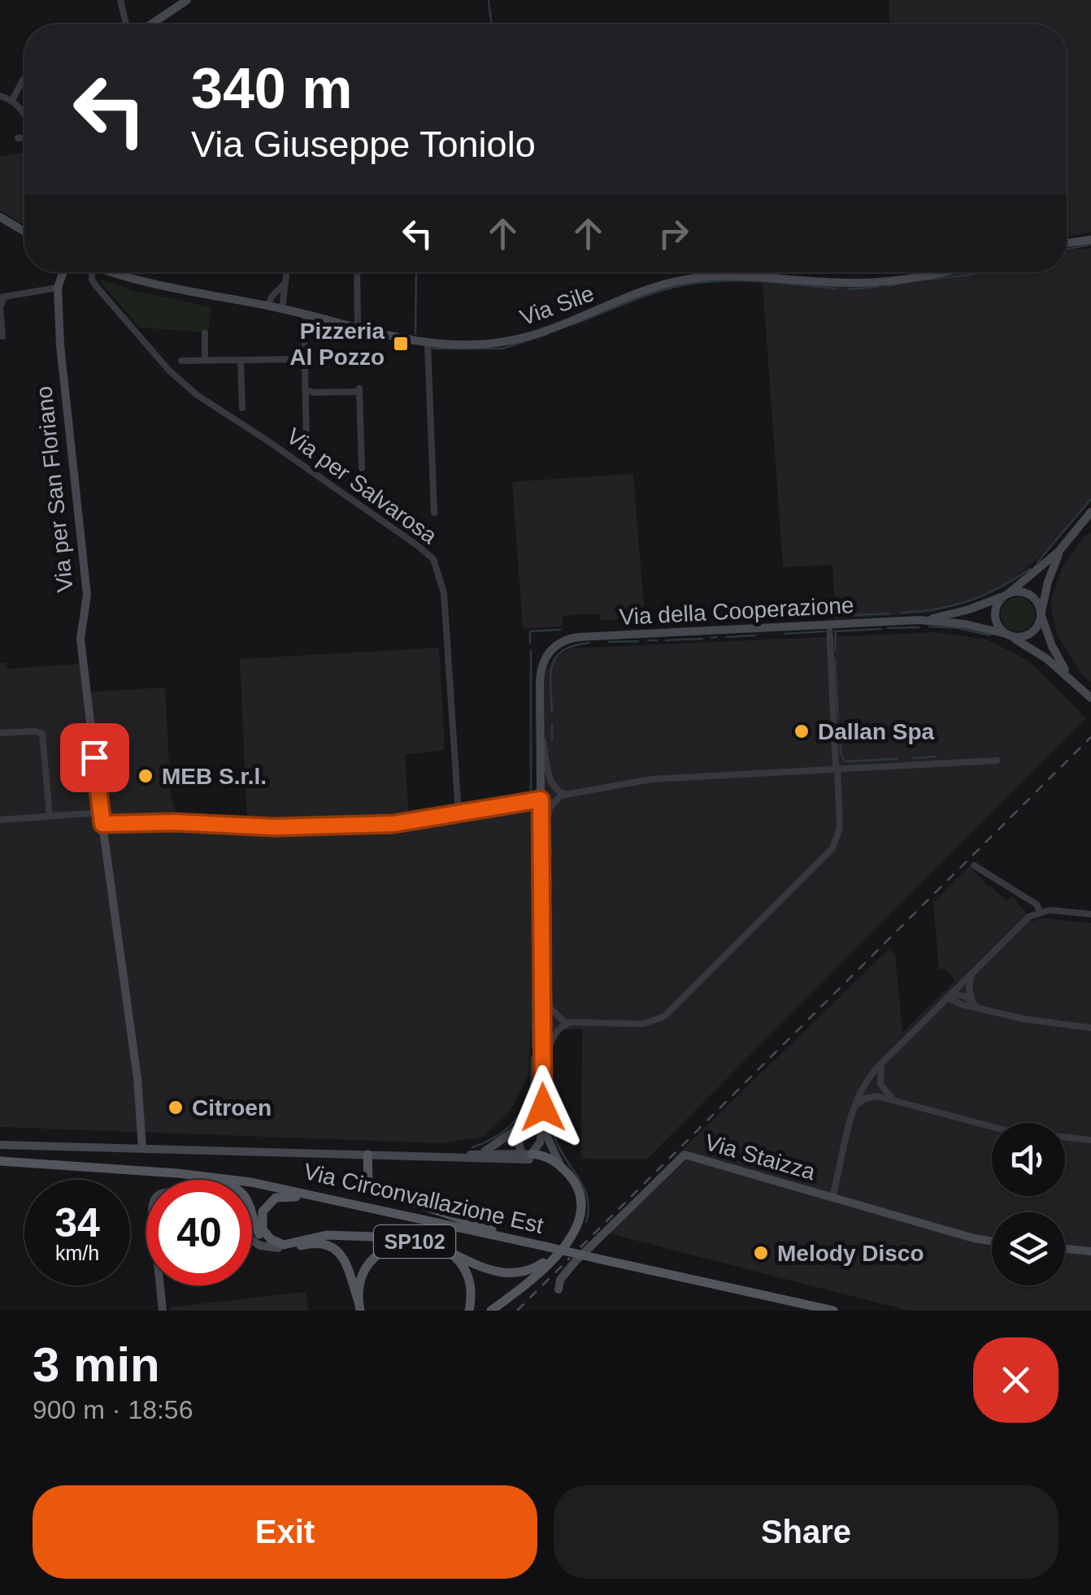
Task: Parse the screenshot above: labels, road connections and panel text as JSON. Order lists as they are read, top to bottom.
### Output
{
  "streets": {
    "main road": ["Via Circonvallazione Est", "SP102"],
    "street": [
      "Via Sile",
      "Via per Salvarosa",
      "Via per San Floriano",
      "Via della Cooperazione",
      "Via Staizza"
    ]
  },
  "places": {
    "transit": ["Pizzeria Al Pozzo"],
    "other": [
      "Dallan Spa",
      "MEB S.r.l.",
      "Citroen",
      "Melody Disco"
    ]
  },
  "page": {
    "turn": ["340 m", "Via Giuseppe Toniolo"],
    "speed": "34 km/h",
    "limit": "40",
    "heading": ["3 min", "900 m · 18:56"],
    "buttons": ["Exit", "Share"]
  }
}
